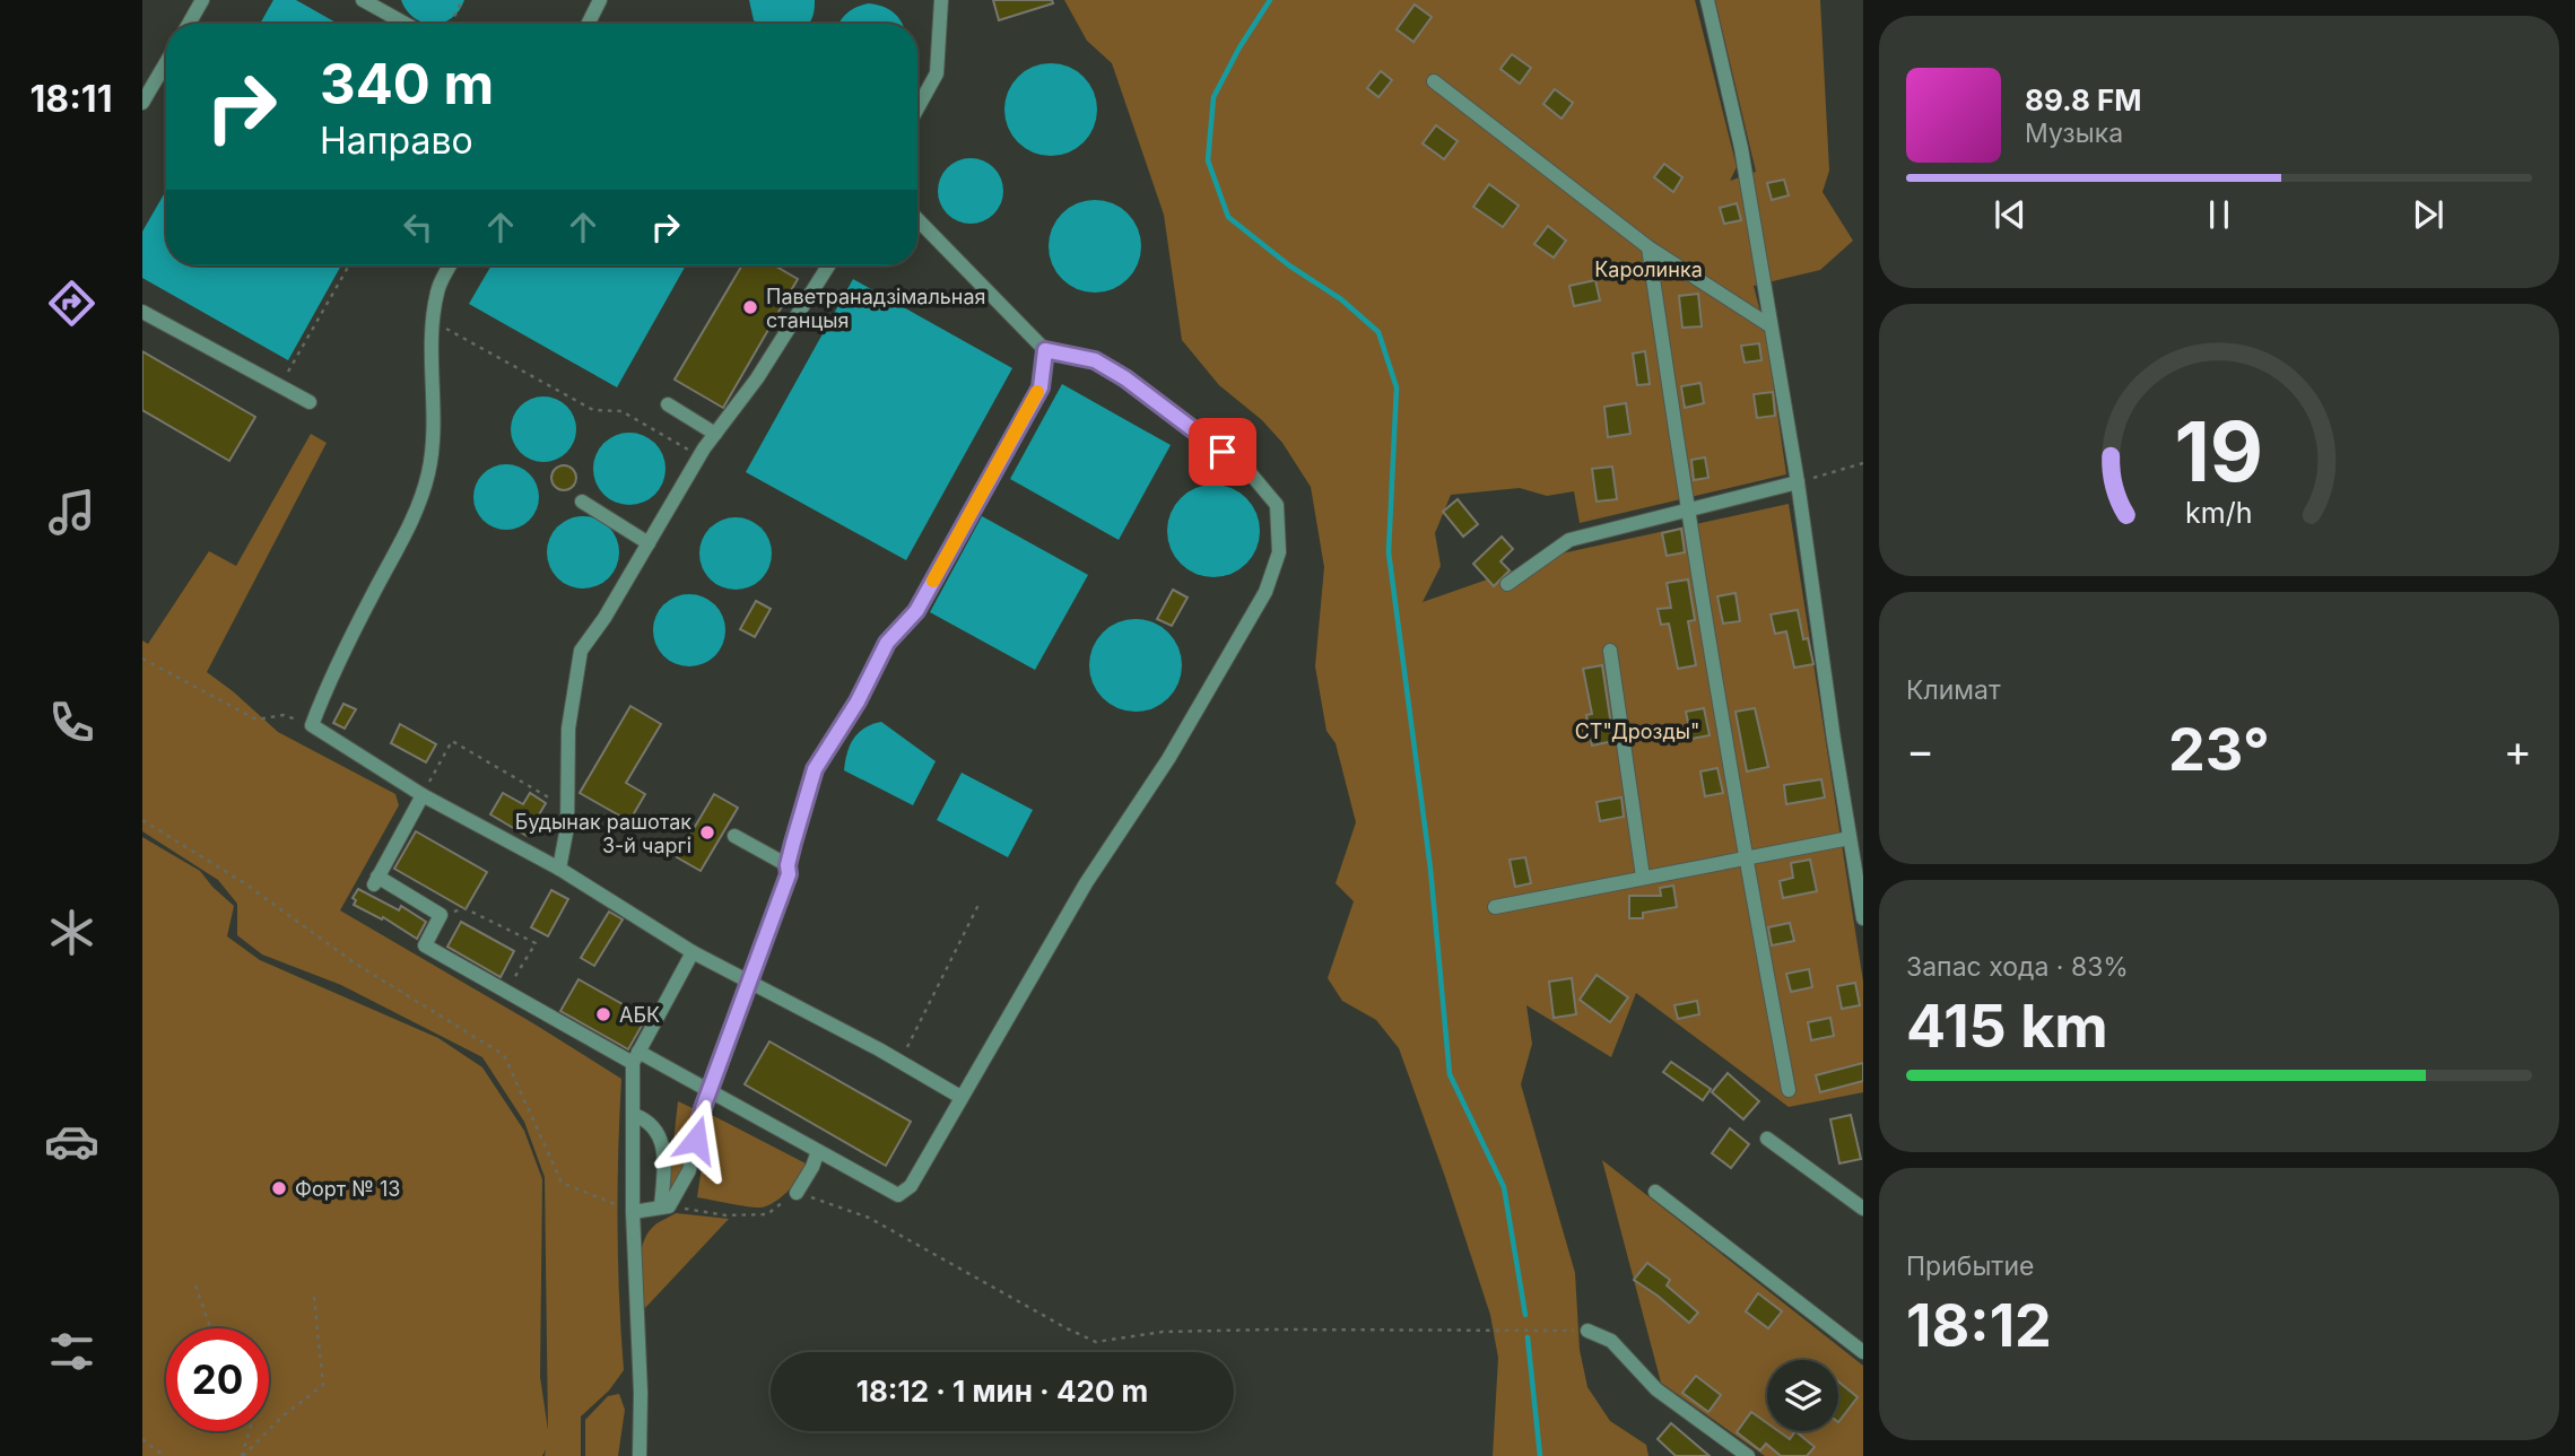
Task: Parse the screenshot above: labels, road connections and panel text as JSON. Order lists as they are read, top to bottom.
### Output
{
  "parks": ["Каролинка", "СТ\"Дрозды\""],
  "places": [
    "Паветранадзімальная станцыя",
    "Будынак рашотак 3-й чаргі",
    "АБК",
    "Форт № 13"
  ],
  "page": {
    "tabs": "18:11",
    "turn": ["340 m", "Направо"],
    "song": ["89.8 FM", "Музыка"],
    "tile": [
      "Климат",
      ["Запас хода · 83%", "415 km"],
      ["Прибытие", "18:12"]
    ],
    "heat": ["−", "23°", "+"],
    "limit": "20",
    "trip": "18:12 · 1 мин · 420 m",
    "gauge": ["19", "km/h"]
  }
}
